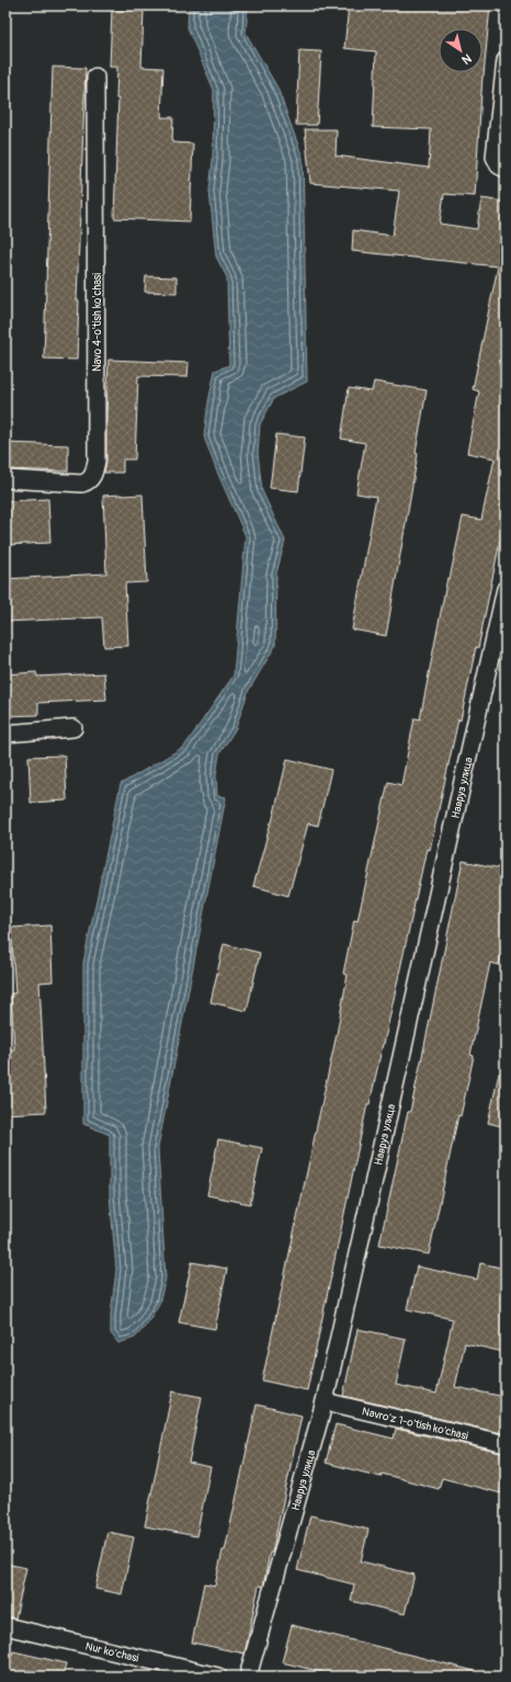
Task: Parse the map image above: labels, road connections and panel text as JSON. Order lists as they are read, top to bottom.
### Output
{
  "streets": {
    "street": [
      "Navo 4-o'tish ko'chasi",
      "Навруз улица",
      "Navro'z 1-o'tish ko'chasi",
      "Nur ko'chasi"
    ]
  },
  "crossings": [
    ["Навруз улица", "Navro'z 1-o'tish ko'chasi"]
  ],
  "north": "bottom right"
}
